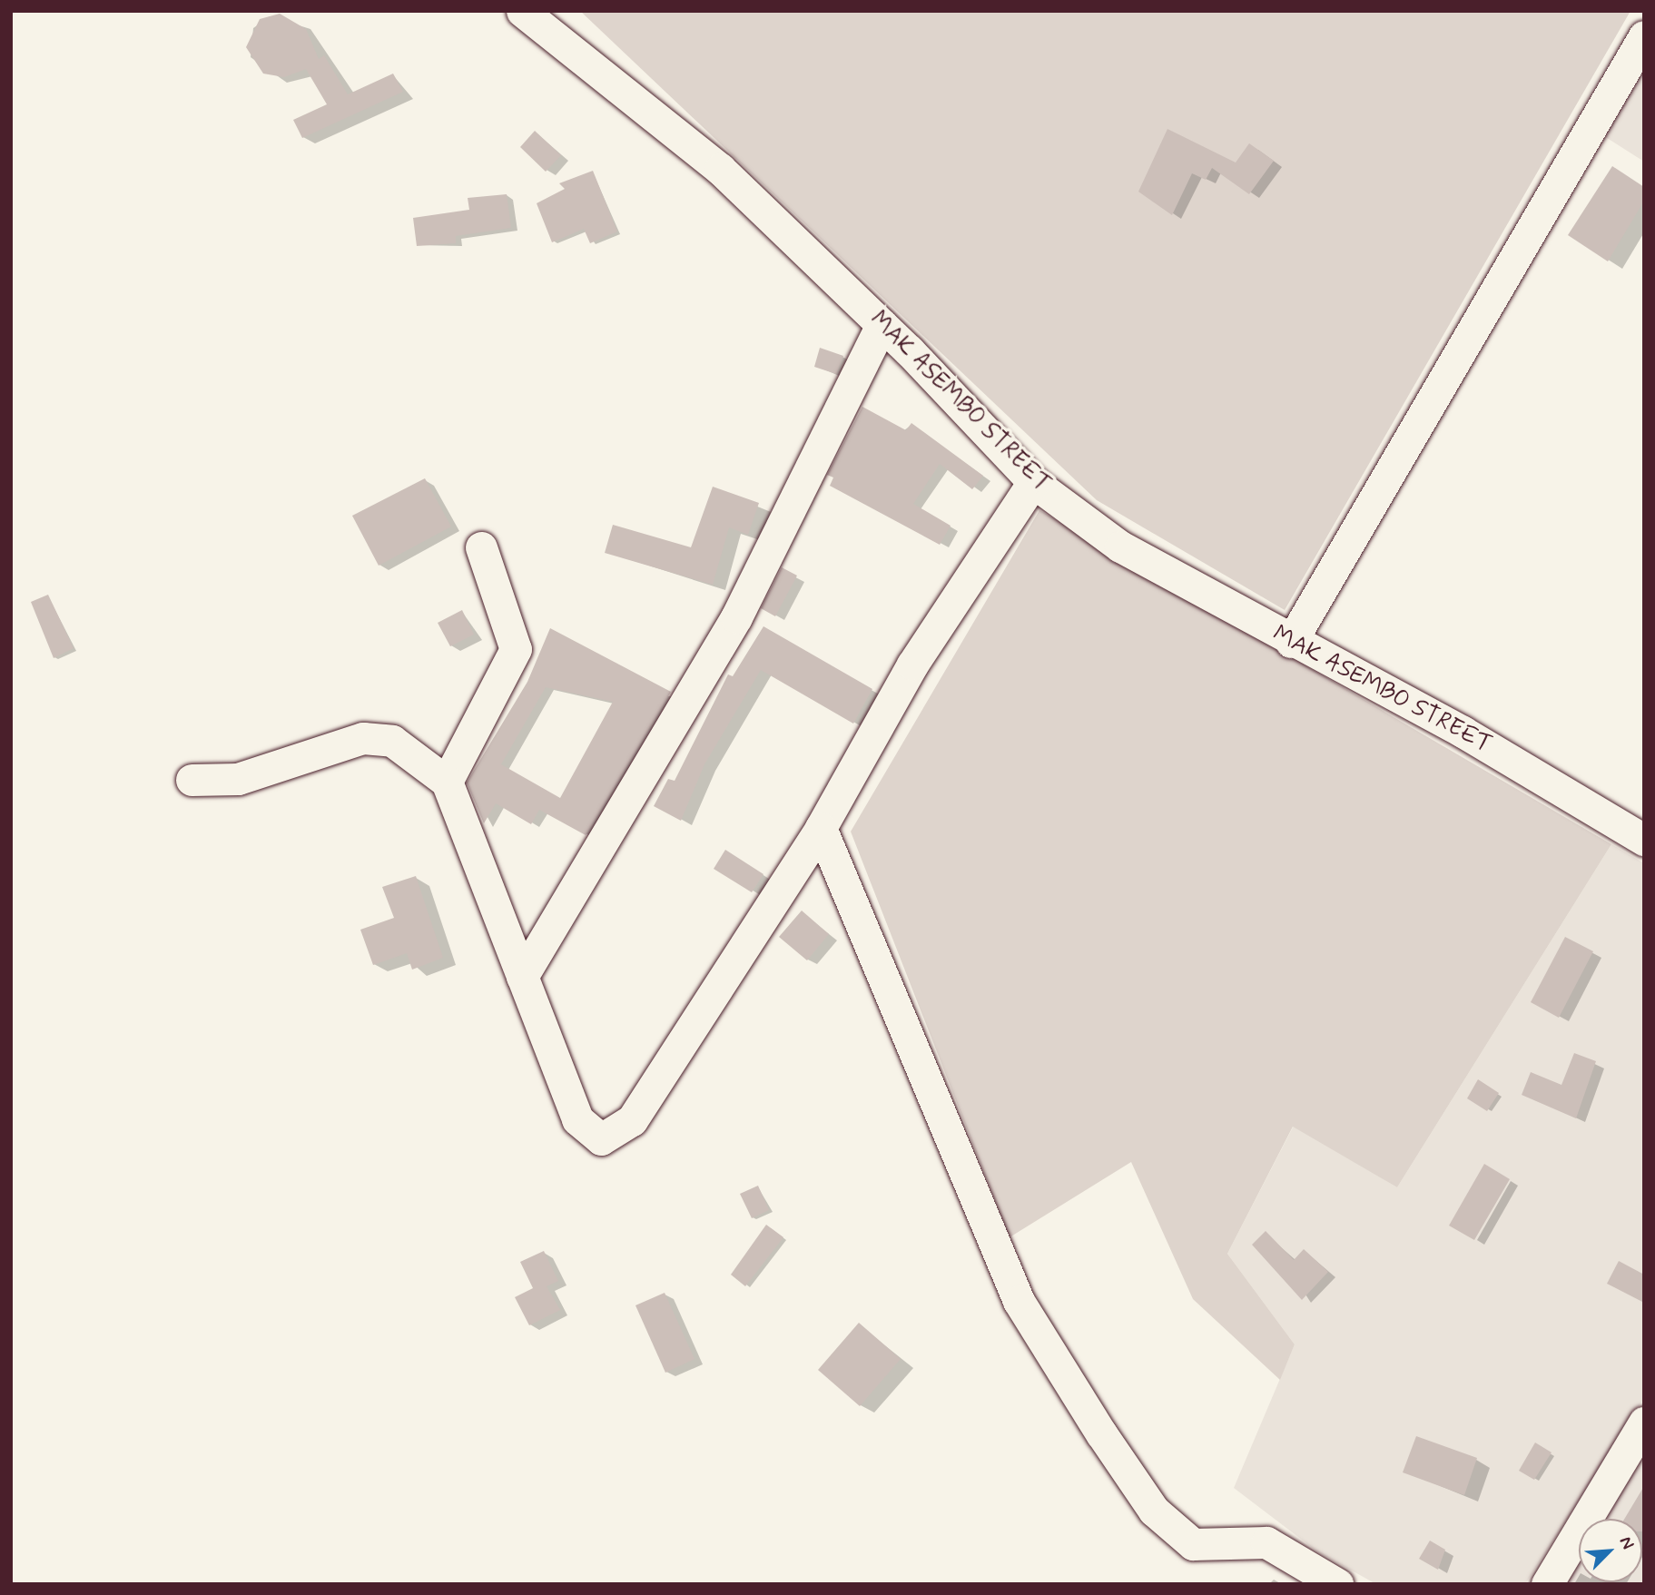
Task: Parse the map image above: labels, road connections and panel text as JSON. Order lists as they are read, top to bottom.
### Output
{
  "streets": {
    "street": ["MAK ASEMBO STREET"]
  },
  "north": "top right"
}
